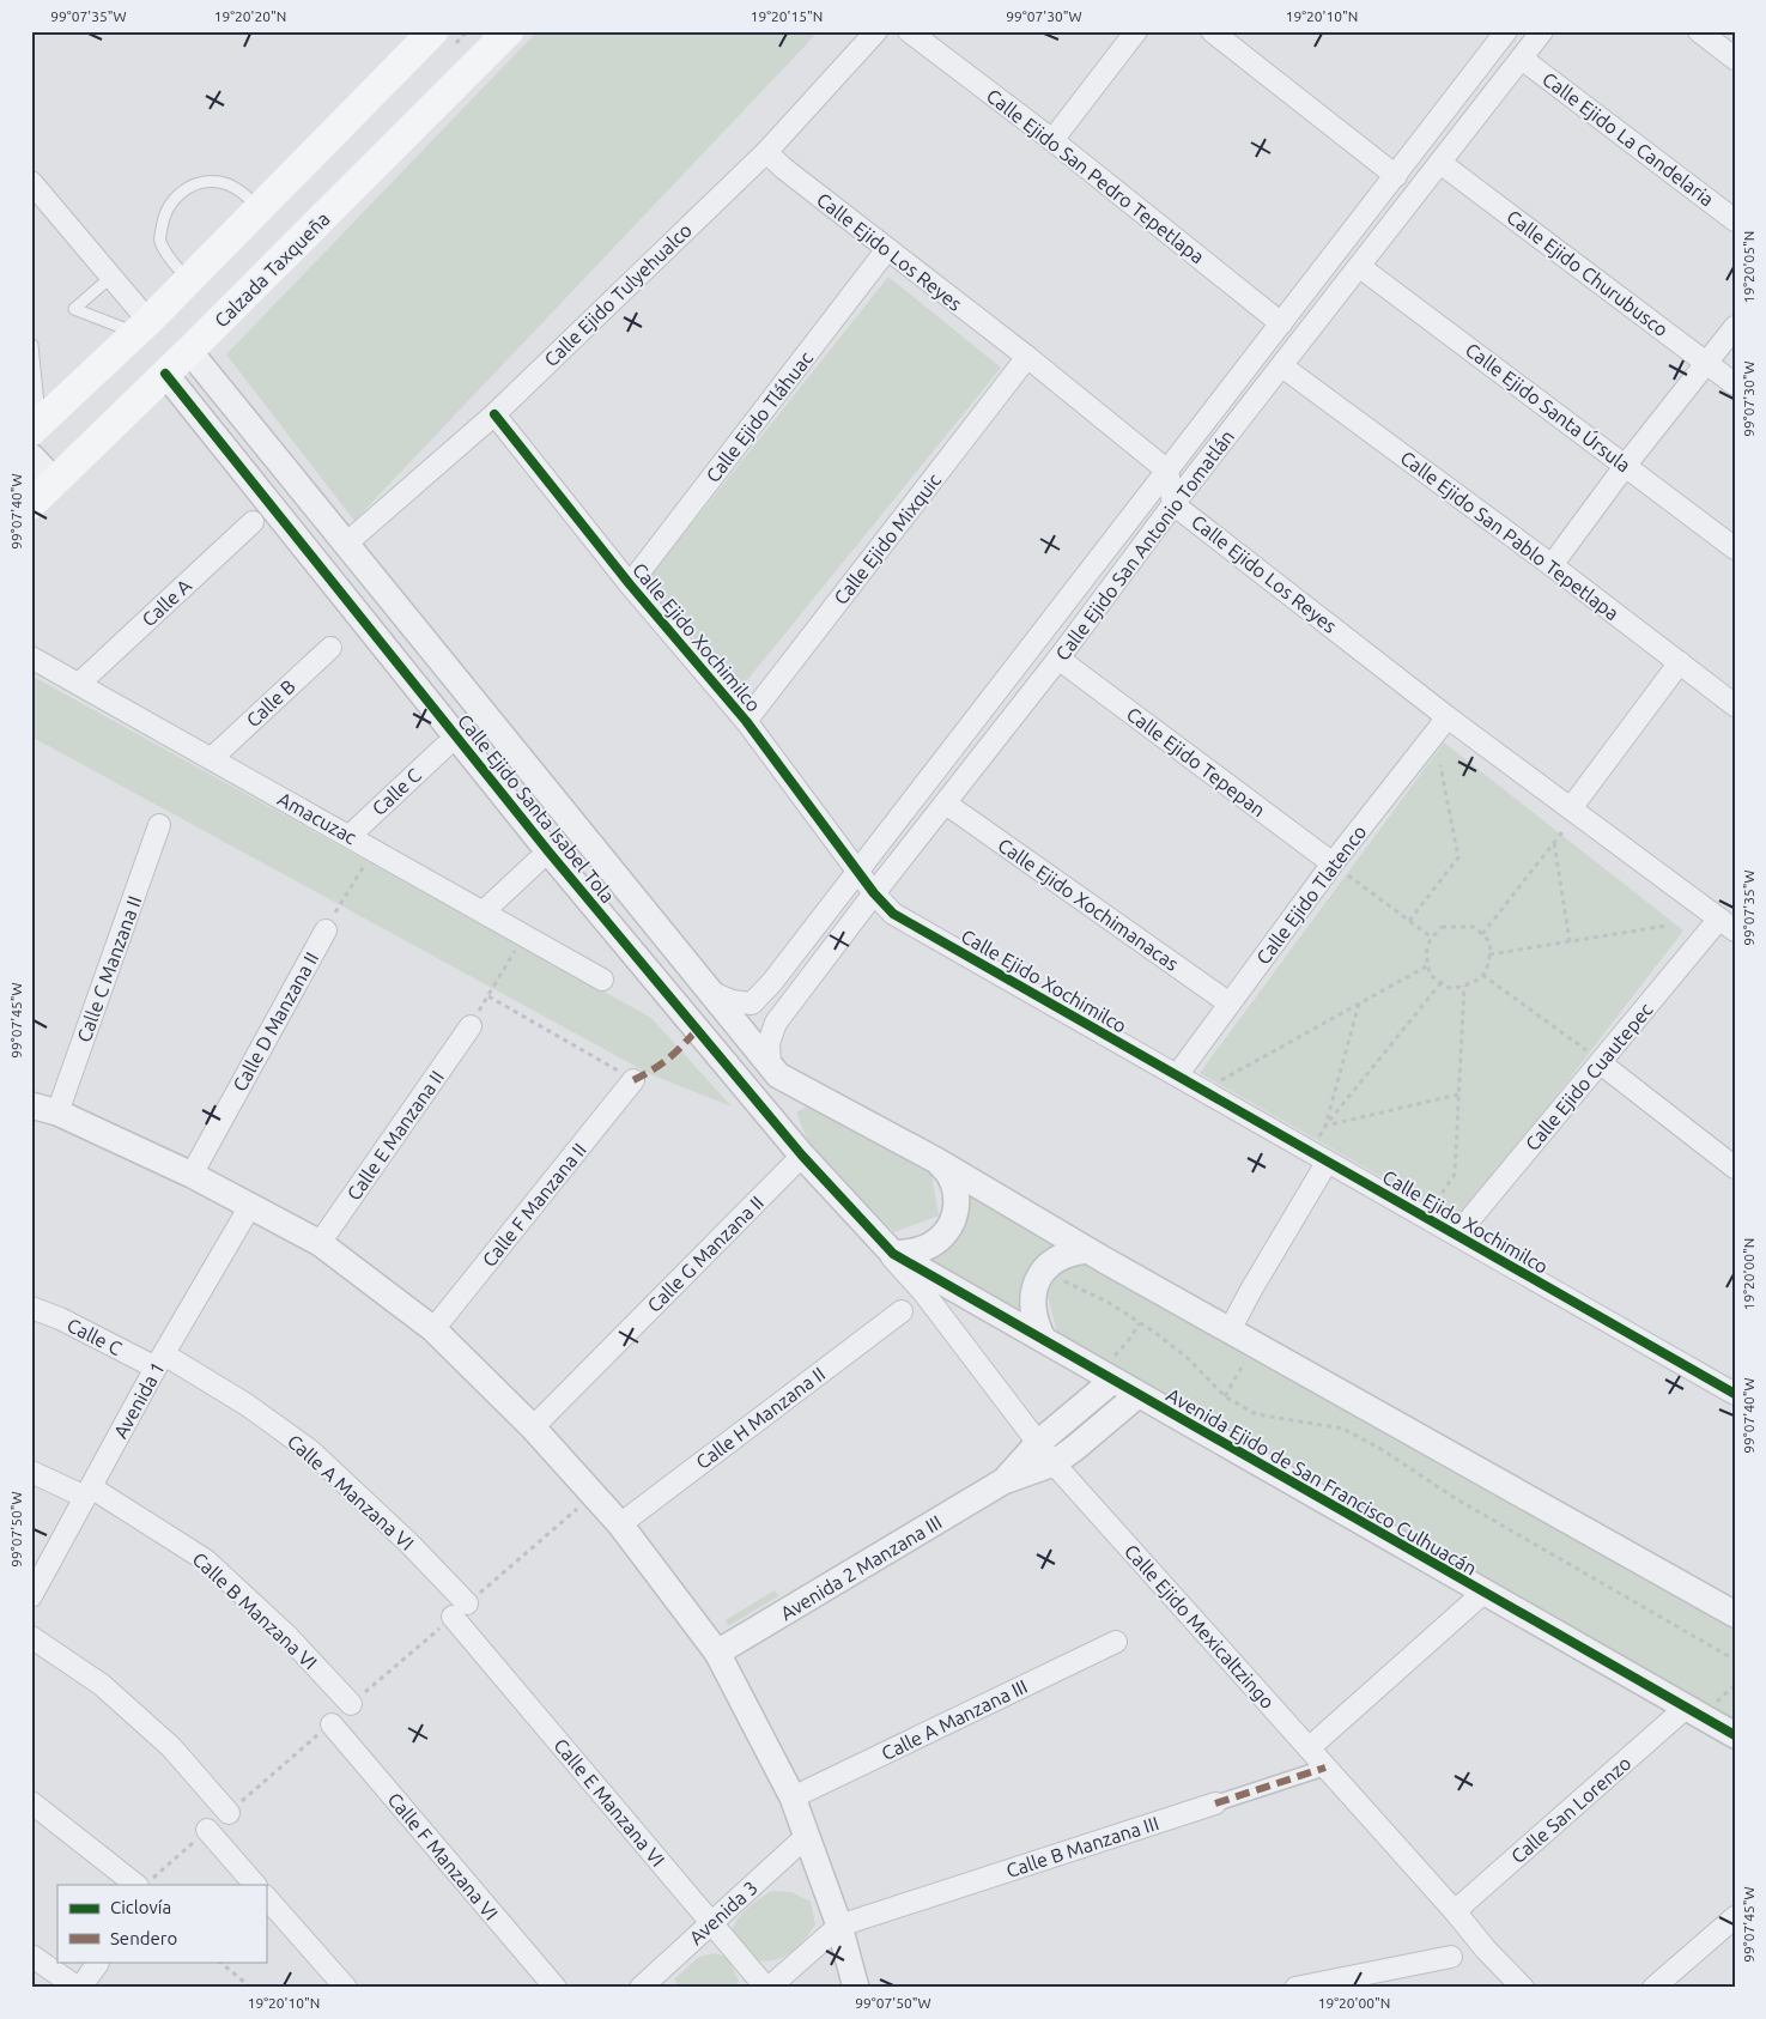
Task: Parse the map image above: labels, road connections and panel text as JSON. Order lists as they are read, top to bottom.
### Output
{
  "streets": {
    "main road": ["Calzada Taxqueña"],
    "street": [
      "Calle Ejido La Candelaria",
      "Calle Ejido San Pedro Tepetlapa",
      "Calle Ejido Los Reyes",
      "Calle Ejido Churubusco",
      "Calle Ejido Tulyehualco",
      "Calle Ejido Santa Úrsula",
      "Calle Ejido Tláhuac",
      "Calle Ejido San Pablo Tepetlapa",
      "Calle Ejido Mixquic",
      "Calle Ejido San Antonio Tomatlán",
      "Calle A",
      "Calle Ejido Xochimilco",
      "Calle B",
      "Calle Ejido Tepepan",
      "Calle C",
      "Calle Ejido Santa Isabel Tola",
      "Amacuzac",
      "Calle Ejido Tlatenco",
      "Calle Ejido Xochimanacas",
      "Calle C Manzana II",
      "Calle D Manzana II",
      "Calle Ejido Cuautepec",
      "Calle E Manzana II",
      "Calle F Manzana II",
      "Calle G Manzana II",
      "Avenida 1",
      "Calle H Manzana II",
      "Avenida Ejido de San Francisco Culhuacán",
      "Calle A Manzana VI",
      "Avenida 2 Manzana III",
      "Calle B Manzana VI",
      "Calle Ejido Mexicaltzingo",
      "Calle A Manzana III",
      "Calle E Manzana VI",
      "Calle San Lorenzo",
      "Calle B Manzana III",
      "Calle F Manzana VI",
      "Avenida 3"
    ]
  },
  "crossings": [
    ["Calle Ejido La Candelaria", "Calle Ejido San Antonio Tomatlán"],
    ["Calle Ejido San Pedro Tepetlapa", "Calle Ejido San Antonio Tomatlán"],
    ["Calle Ejido Los Reyes", "Calle Ejido Tulyehualco"],
    ["Calle Ejido Los Reyes", "Calle Ejido Tláhuac"],
    ["Calle Ejido Los Reyes", "Calle Ejido Mixquic"],
    ["Calle Ejido Los Reyes", "Calle Ejido San Antonio Tomatlán"],
    ["Calle Ejido Los Reyes", "Calle Ejido Tlatenco"],
    ["Calle Ejido Los Reyes", "Calle Ejido Cuautepec"],
    ["Calzada Taxqueña", "Calle Ejido Santa Isabel Tola"],
    ["Calle Ejido Churubusco", "Calle Ejido San Antonio Tomatlán"],
    ["Calle Ejido Tulyehualco", "Calle Ejido Xochimilco"],
    ["Calle Ejido Tulyehualco", "Calle Ejido Santa Isabel Tola"],
    ["Calle Ejido Santa Úrsula", "Calle Ejido San Antonio Tomatlán"],
    ["Calle Ejido Tláhuac", "Calle Ejido Xochimilco"],
    ["Calle Ejido San Pablo Tepetlapa", "Calle Ejido San Antonio Tomatlán"],
    ["Calle Ejido Mixquic", "Calle Ejido Xochimilco"],
    ["Calle Ejido San Antonio Tomatlán", "Calle Ejido Xochimilco"],
    ["Calle Ejido San Antonio Tomatlán", "Calle Ejido Tepepan"],
    ["Calle Ejido San Antonio Tomatlán", "Calle Ejido Santa Isabel Tola"],
    ["Calle Ejido San Antonio Tomatlán", "Calle Ejido Xochimanacas"],
    ["Calle A", "Amacuzac"],
    ["Calle Ejido Xochimilco", "Calle Ejido Tlatenco"],
    ["Calle Ejido Xochimilco", "Calle Ejido Cuautepec"],
    ["Calle B", "Amacuzac"],
    ["Calle Ejido Tepepan", "Calle Ejido Tlatenco"],
    ["Calle C", "Amacuzac"],
    ["Calle C", "Avenida 1"],
    ["Calle C", "Calle A Manzana VI"],
    ["Calle Ejido Santa Isabel Tola", "Calle G Manzana II"],
    ["Calle Ejido Santa Isabel Tola", "Avenida Ejido de San Francisco Culhuacán"],
    ["Calle Ejido Santa Isabel Tola", "Calle Ejido Mexicaltzingo"],
    ["Calle Ejido Tlatenco", "Calle Ejido Xochimanacas"],
    ["Avenida 1", "Calle A Manzana VI"],
    ["Avenida 1", "Calle B Manzana VI"],
    ["Avenida Ejido de San Francisco Culhuacán", "Avenida 2 Manzana III"],
    ["Avenida Ejido de San Francisco Culhuacán", "Calle Ejido Mexicaltzingo"],
    ["Avenida Ejido de San Francisco Culhuacán", "Calle San Lorenzo"],
    ["Calle A Manzana VI", "Calle E Manzana VI"],
    ["Avenida 2 Manzana III", "Calle Ejido Mexicaltzingo"],
    ["Calle Ejido Mexicaltzingo", "Calle San Lorenzo"],
    ["Calle Ejido Mexicaltzingo", "Calle B Manzana III"],
    ["Calle E Manzana VI", "Avenida 3"]
  ],
  "legend": ["Ciclovía", "Sendero"],
  "coordinates": [
    "99°07'35\"W",
    "19°20'20\"N",
    "19°20'15\"N",
    "99°07'30\"W",
    "19°20'10\"N",
    "19°20'05\"N",
    "99°07'40\"W",
    "99°07'45\"W",
    "19°20'00\"N",
    "99°07'50\"W"
  ]
}
